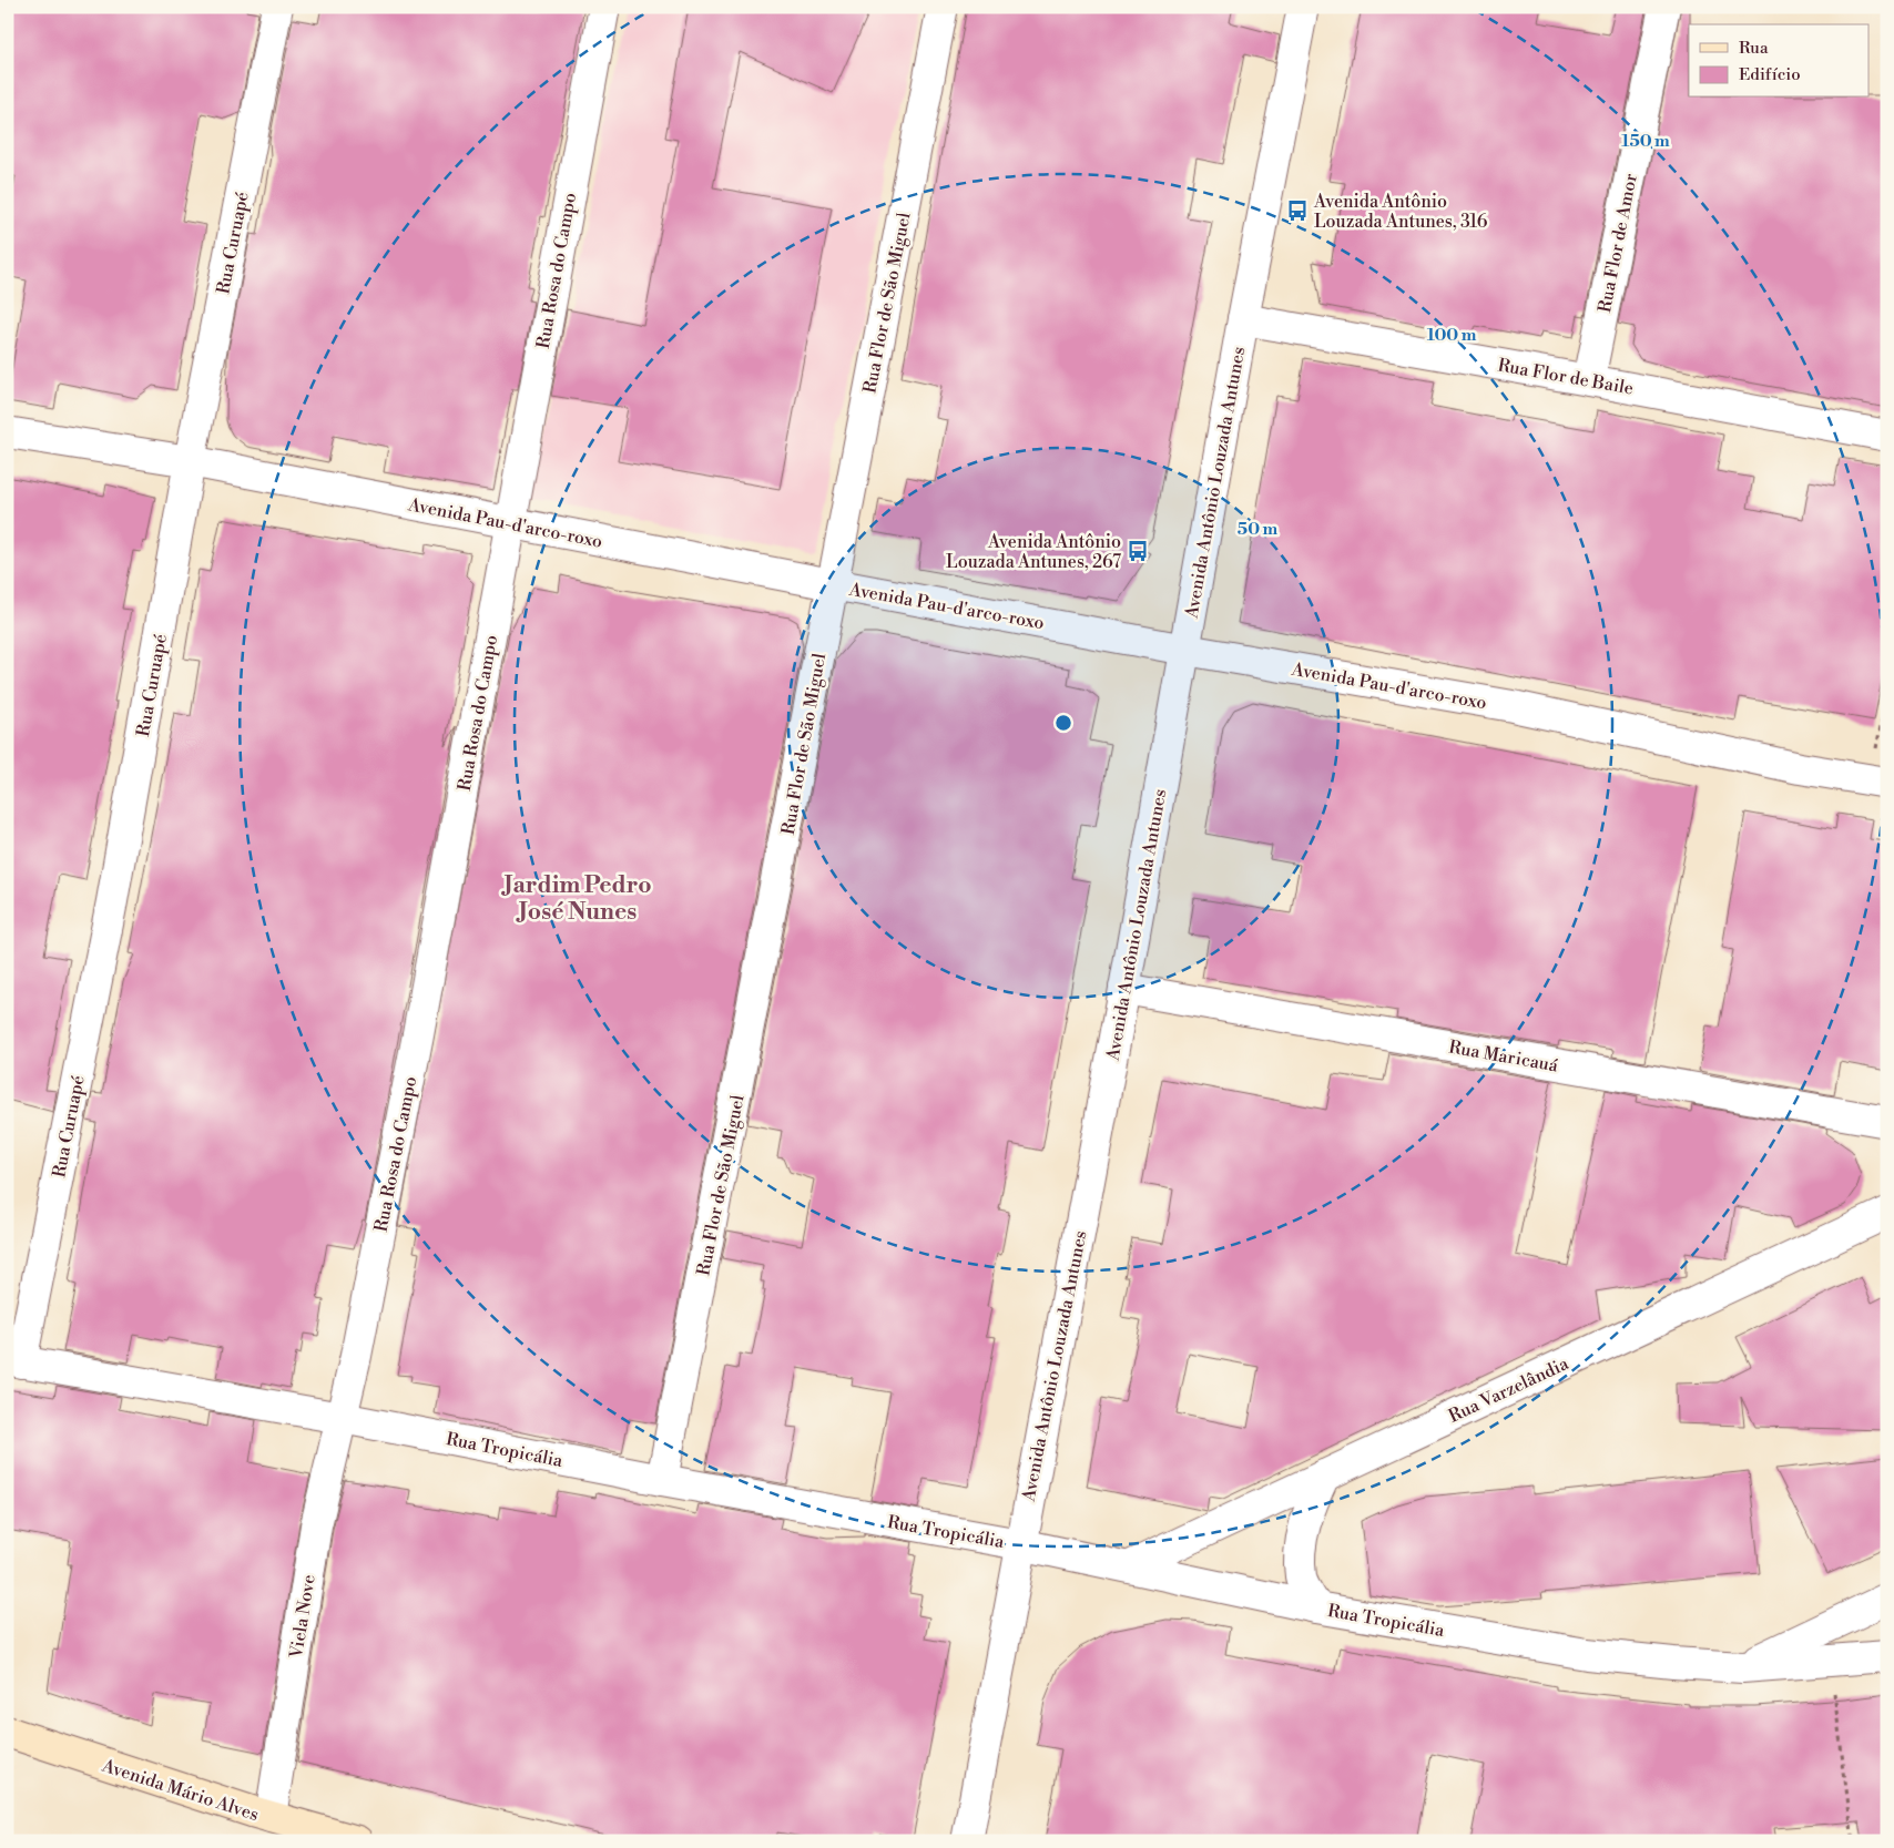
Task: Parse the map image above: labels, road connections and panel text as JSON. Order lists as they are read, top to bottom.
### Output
{
  "streets": {
    "street": [
      "Rua Curuapé",
      "Rua Flor de Amor",
      "Rua Rosa do Campo",
      "Rua Flor de São Miguel",
      "Rua Flor de Baile",
      "Avenida Antônio Louzada Antunes",
      "Avenida Pau-d'arco-roxo",
      "Rua Maricauá",
      "Rua Varzelândia",
      "Rua Tropicália",
      "Viela Nove",
      "Avenida Mário Alves"
    ]
  },
  "crossings": [
    ["Rua Curuapé", "Avenida Pau-d'arco-roxo"],
    ["Rua Curuapé", "Rua Tropicália"],
    ["Rua Flor de Amor", "Rua Flor de Baile"],
    ["Rua Rosa do Campo", "Avenida Pau-d'arco-roxo"],
    ["Rua Rosa do Campo", "Rua Tropicália"],
    ["Rua Rosa do Campo", "Viela Nove"],
    ["Rua Flor de São Miguel", "Avenida Pau-d'arco-roxo"],
    ["Rua Flor de São Miguel", "Rua Tropicália"],
    ["Rua Flor de Baile", "Avenida Antônio Louzada Antunes"],
    ["Avenida Antônio Louzada Antunes", "Avenida Pau-d'arco-roxo"],
    ["Avenida Antônio Louzada Antunes", "Rua Maricauá"],
    ["Avenida Antônio Louzada Antunes", "Rua Tropicália"],
    ["Rua Varzelândia", "Rua Tropicália"],
    ["Rua Tropicália", "Viela Nove"],
    ["Viela Nove", "Avenida Mário Alves"]
  ],
  "districts": ["Jardim Pedro José Nunes"],
  "places": {
    "bus stop": ["Avenida Antônio Louzada Antunes, 316", "Avenida Antônio Louzada Antunes, 267"]
  },
  "legend": ["Rua", "Edifício"],
  "rings": ["150 m", "100 m", "50 m"]
}
